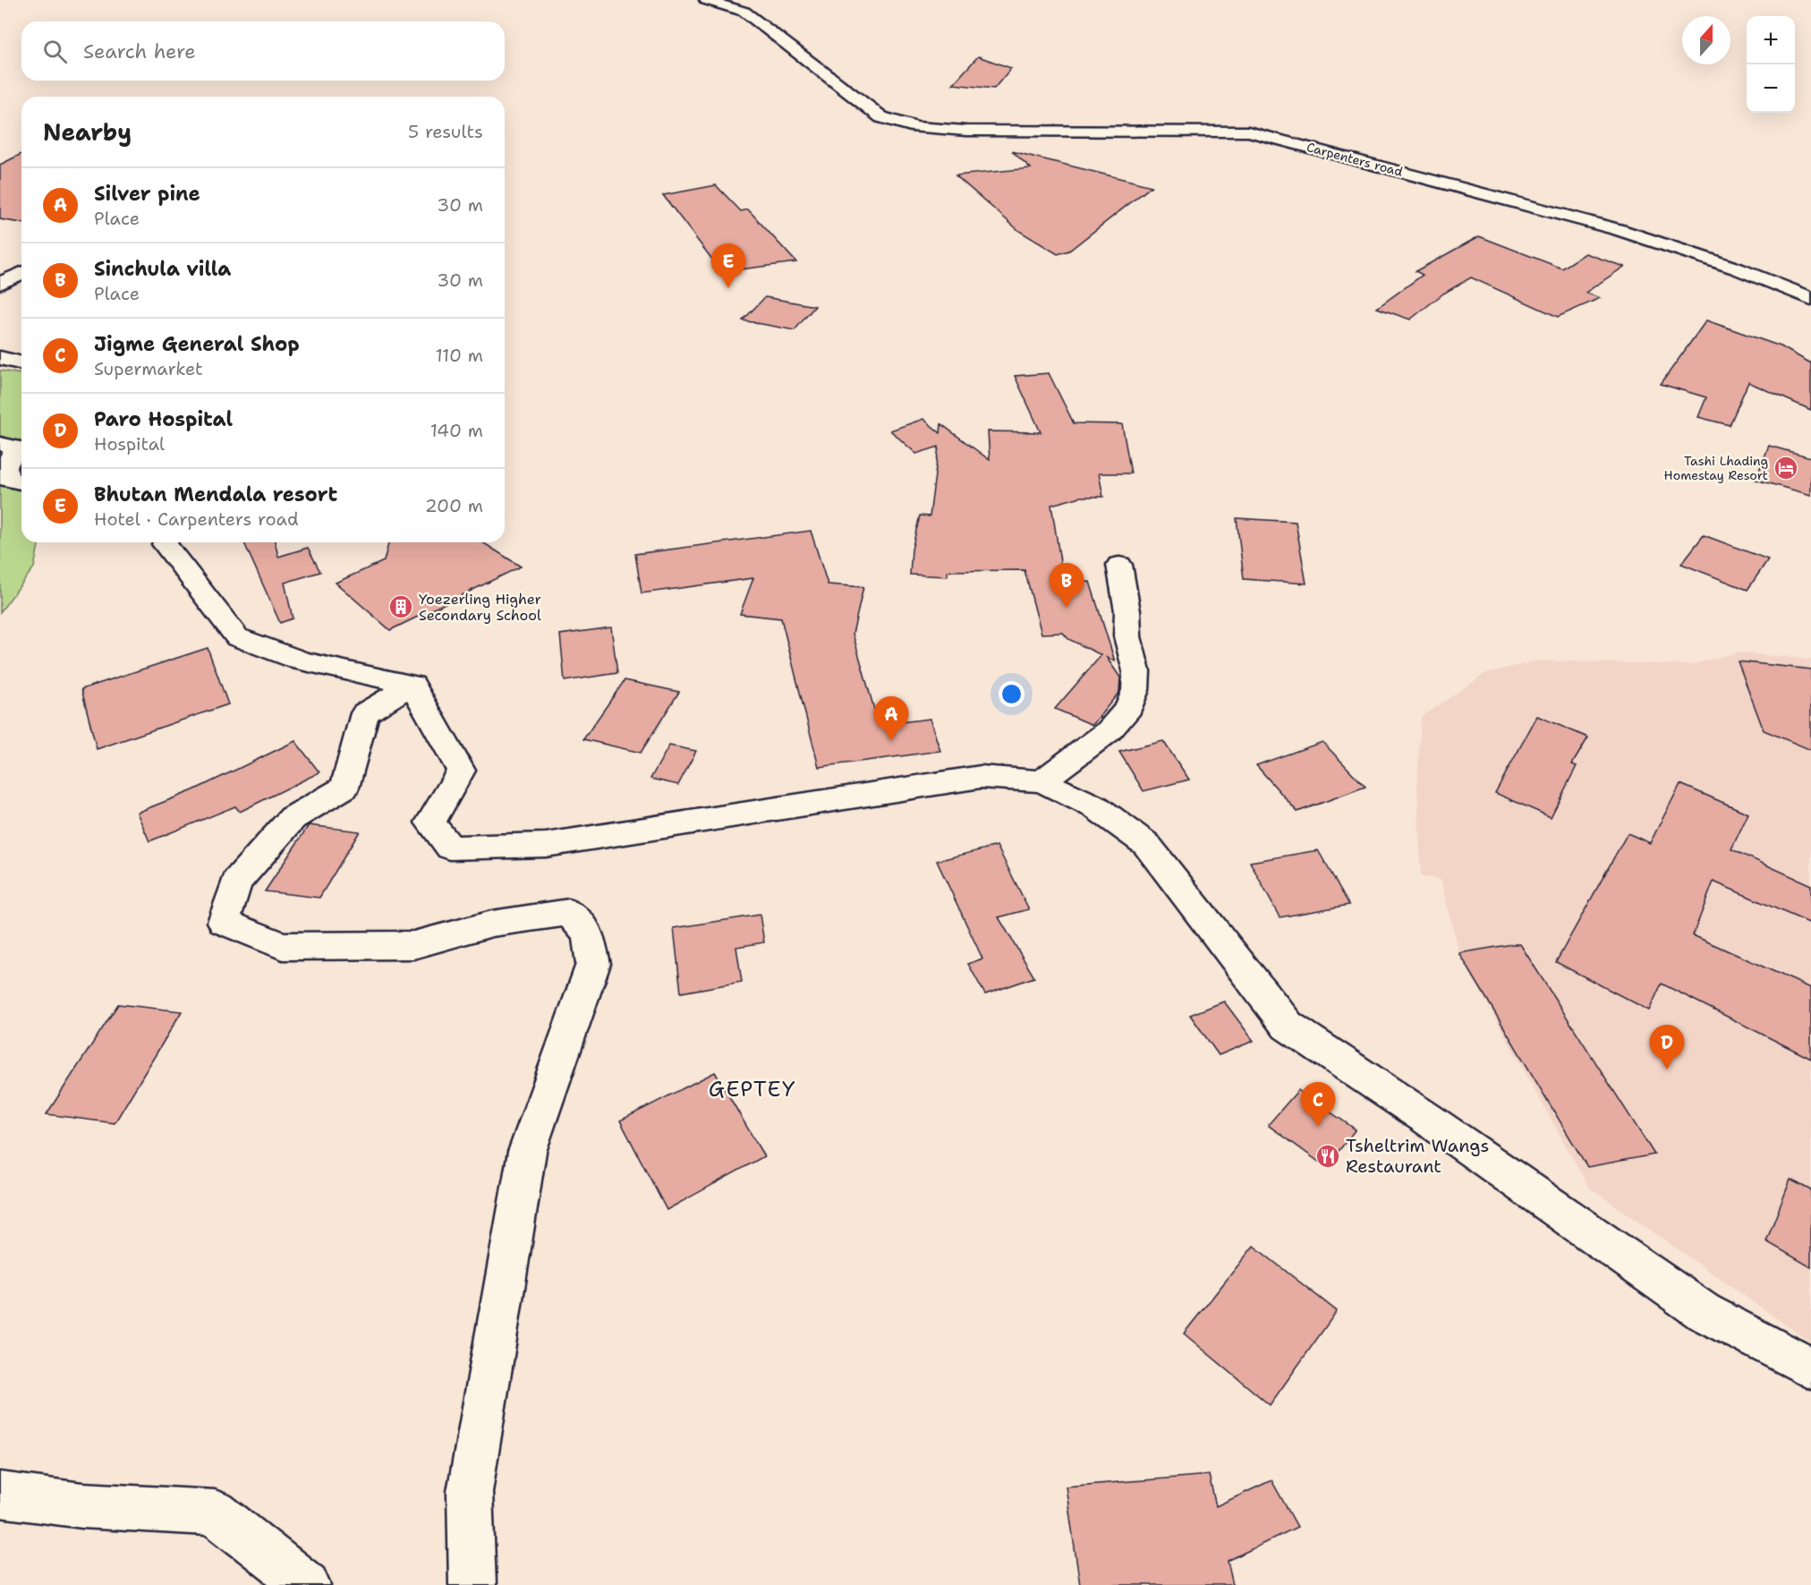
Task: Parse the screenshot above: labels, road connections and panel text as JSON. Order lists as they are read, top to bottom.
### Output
{
  "streets": {
    "street": ["Carpenters road"]
  },
  "districts": ["GEPTEY"],
  "places": {
    "hotel": ["Tashi Lhading Homestay Resort"],
    "building": ["Yoezerling Higher Secondary School"],
    "restaurant": ["Tsheltrim Wangs Restaurant"]
  },
  "north": "top",
  "page": {
    "map_buttons": ["+", "−"],
    "search": "Search here",
    "heading": ["Nearby", "5 results"],
    "list": [
      {
        "mark": "A",
        "name": "Silver pine",
        "note": "Place",
        "value": "30 m"
      },
      {
        "mark": "B",
        "name": "Sinchula villa",
        "note": "Place",
        "value": "30 m"
      },
      {
        "mark": "C",
        "name": "Jigme General Shop",
        "note": "Supermarket",
        "value": "110 m"
      },
      {
        "mark": "D",
        "name": "Paro Hospital",
        "note": "Hospital",
        "value": "140 m"
      },
      {
        "mark": "E",
        "name": "Bhutan Mendala resort",
        "note": "Hotel · Carpenters road",
        "value": "200 m"
      }
    ],
    "pins": [
      "E",
      "B",
      "A",
      "D",
      "C"
    ]
  }
}
